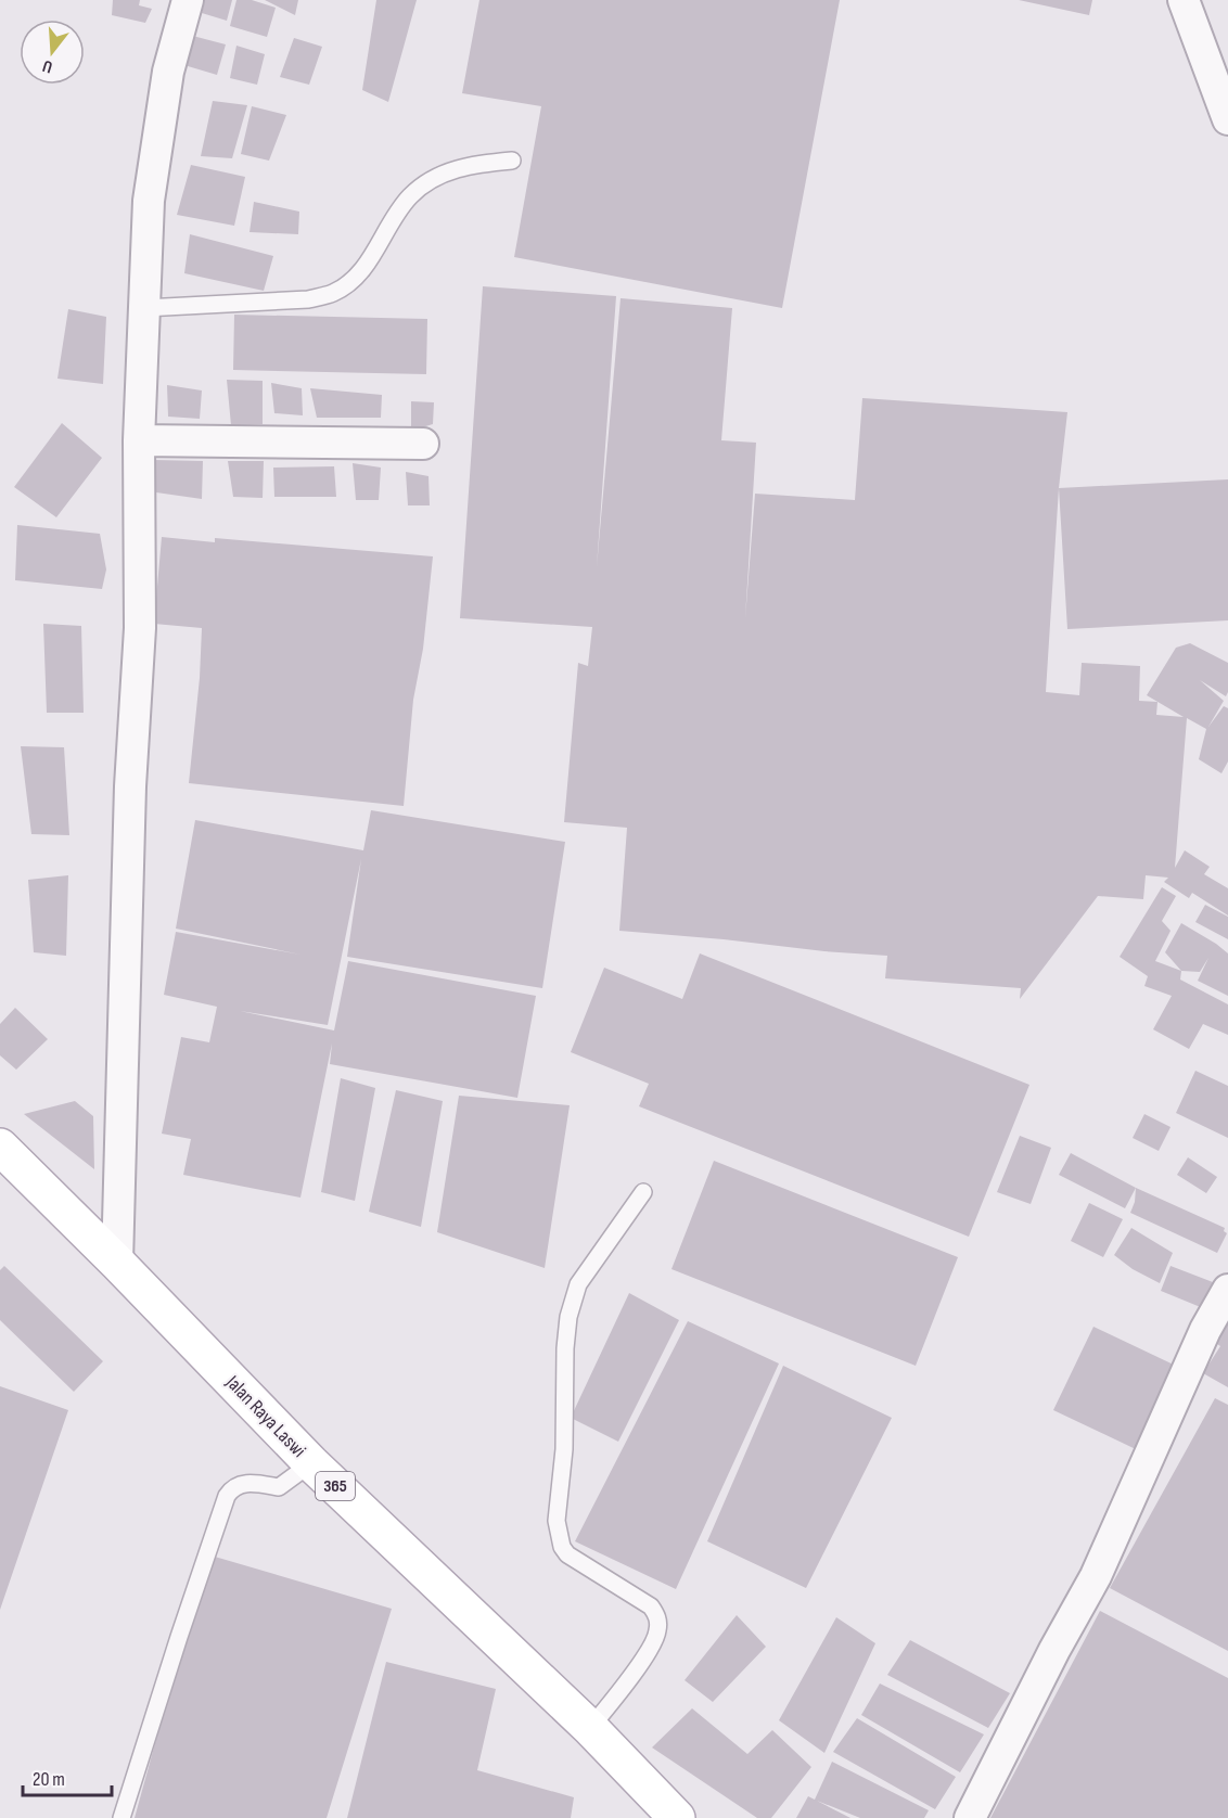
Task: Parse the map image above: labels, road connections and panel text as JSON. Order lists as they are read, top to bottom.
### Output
{
  "streets": {
    "main road": ["Jalan Raya Laswi", "365"]
  },
  "scale_bar": "20 m",
  "north": "bottom"
}
